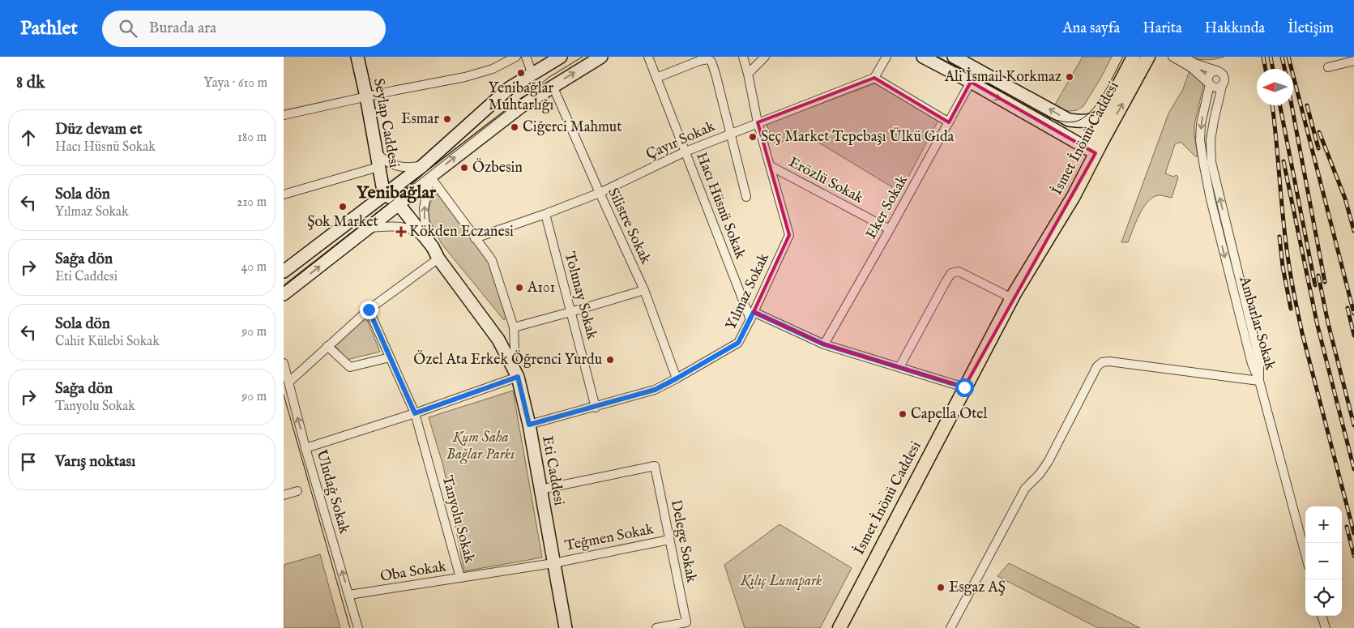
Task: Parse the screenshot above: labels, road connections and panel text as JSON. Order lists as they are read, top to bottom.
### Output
{
  "streets": {
    "main road": ["Seylap Caddesi", "İsmet İnönü Caddesi", "Eti Caddesi"],
    "street": [
      "Çayır Sokak",
      "Erözlü Sokak",
      "Hacı Hüsnü Sokak",
      "Eker Sokak",
      "Silistre Sokak",
      "Yılmaz Sokak",
      "Tolunay Sokak",
      "Ambarlar Sokak",
      "Uludağ Sokak",
      "Tanyolu Sokak",
      "Teğmen Sokak",
      "Delege Sokak",
      "Oba Sokak"
    ]
  },
  "crossings": [
    ["Seylap Caddesi", "Eti Caddesi"],
    ["Çayır Sokak", "Hacı Hüsnü Sokak"],
    ["Çayır Sokak", "Silistre Sokak"],
    ["Çayır Sokak", "Yılmaz Sokak"],
    ["Çayır Sokak", "Tolunay Sokak"],
    ["Erözlü Sokak", "Eker Sokak"],
    ["Erözlü Sokak", "Yılmaz Sokak"],
    ["Hacı Hüsnü Sokak", "Yılmaz Sokak"],
    ["Silistre Sokak", "Yılmaz Sokak"],
    ["Yılmaz Sokak", "Tolunay Sokak"],
    ["Yılmaz Sokak", "Eti Caddesi"],
    ["Eti Caddesi", "Teğmen Sokak"],
    ["Eti Caddesi", "Delege Sokak"],
    ["Eti Caddesi", "Oba Sokak"],
    ["Uludağ Sokak", "Oba Sokak"],
    ["Tanyolu Sokak", "Oba Sokak"],
    ["Teğmen Sokak", "Delege Sokak"],
    ["Teğmen Sokak", "Oba Sokak"]
  ],
  "one_way": ["Uludağ Sokak"],
  "districts": ["Yenibağlar"],
  "parks": ["Kum Saha Bağlar Parkı", "Kılıç Lunapark"],
  "places": {
    "other": [
      "Yenibağlar Muhtarlığı",
      "Ali İsmail Korkmaz",
      "Esmar",
      "Ciğerci Mahmut",
      "Seç Market Tepebaşı Ülkü Gıda",
      "Özbesin",
      "Şok Market",
      "A101",
      "Özel Ata Erkek Öğrenci Yurdu",
      "Capella Otel",
      "Esgaz AŞ"
    ],
    "health": ["Kökden Eczanesi"]
  },
  "north": "left",
  "page": {
    "header": "Pathlet",
    "search": "Burada ara",
    "nav": [
      "Ana sayfa",
      "Harita",
      "Hakkında",
      "İletişim"
    ],
    "heading": ["8 dk", "Yaya · 610 m"],
    "list": [
      ["Düz devam et", "Hacı Hüsnü Sokak", "180 m"],
      ["Sola dön", "Yılmaz Sokak", "210 m"],
      ["Sağa dön", "Eti Caddesi", "40 m"],
      ["Sola dön", "Cahit Külebi Sokak", "90 m"],
      ["Sağa dön", "Tanyolu Sokak", "90 m"],
      "Varış noktası"
    ],
    "map_buttons": ["+", "−"]
  }
}
